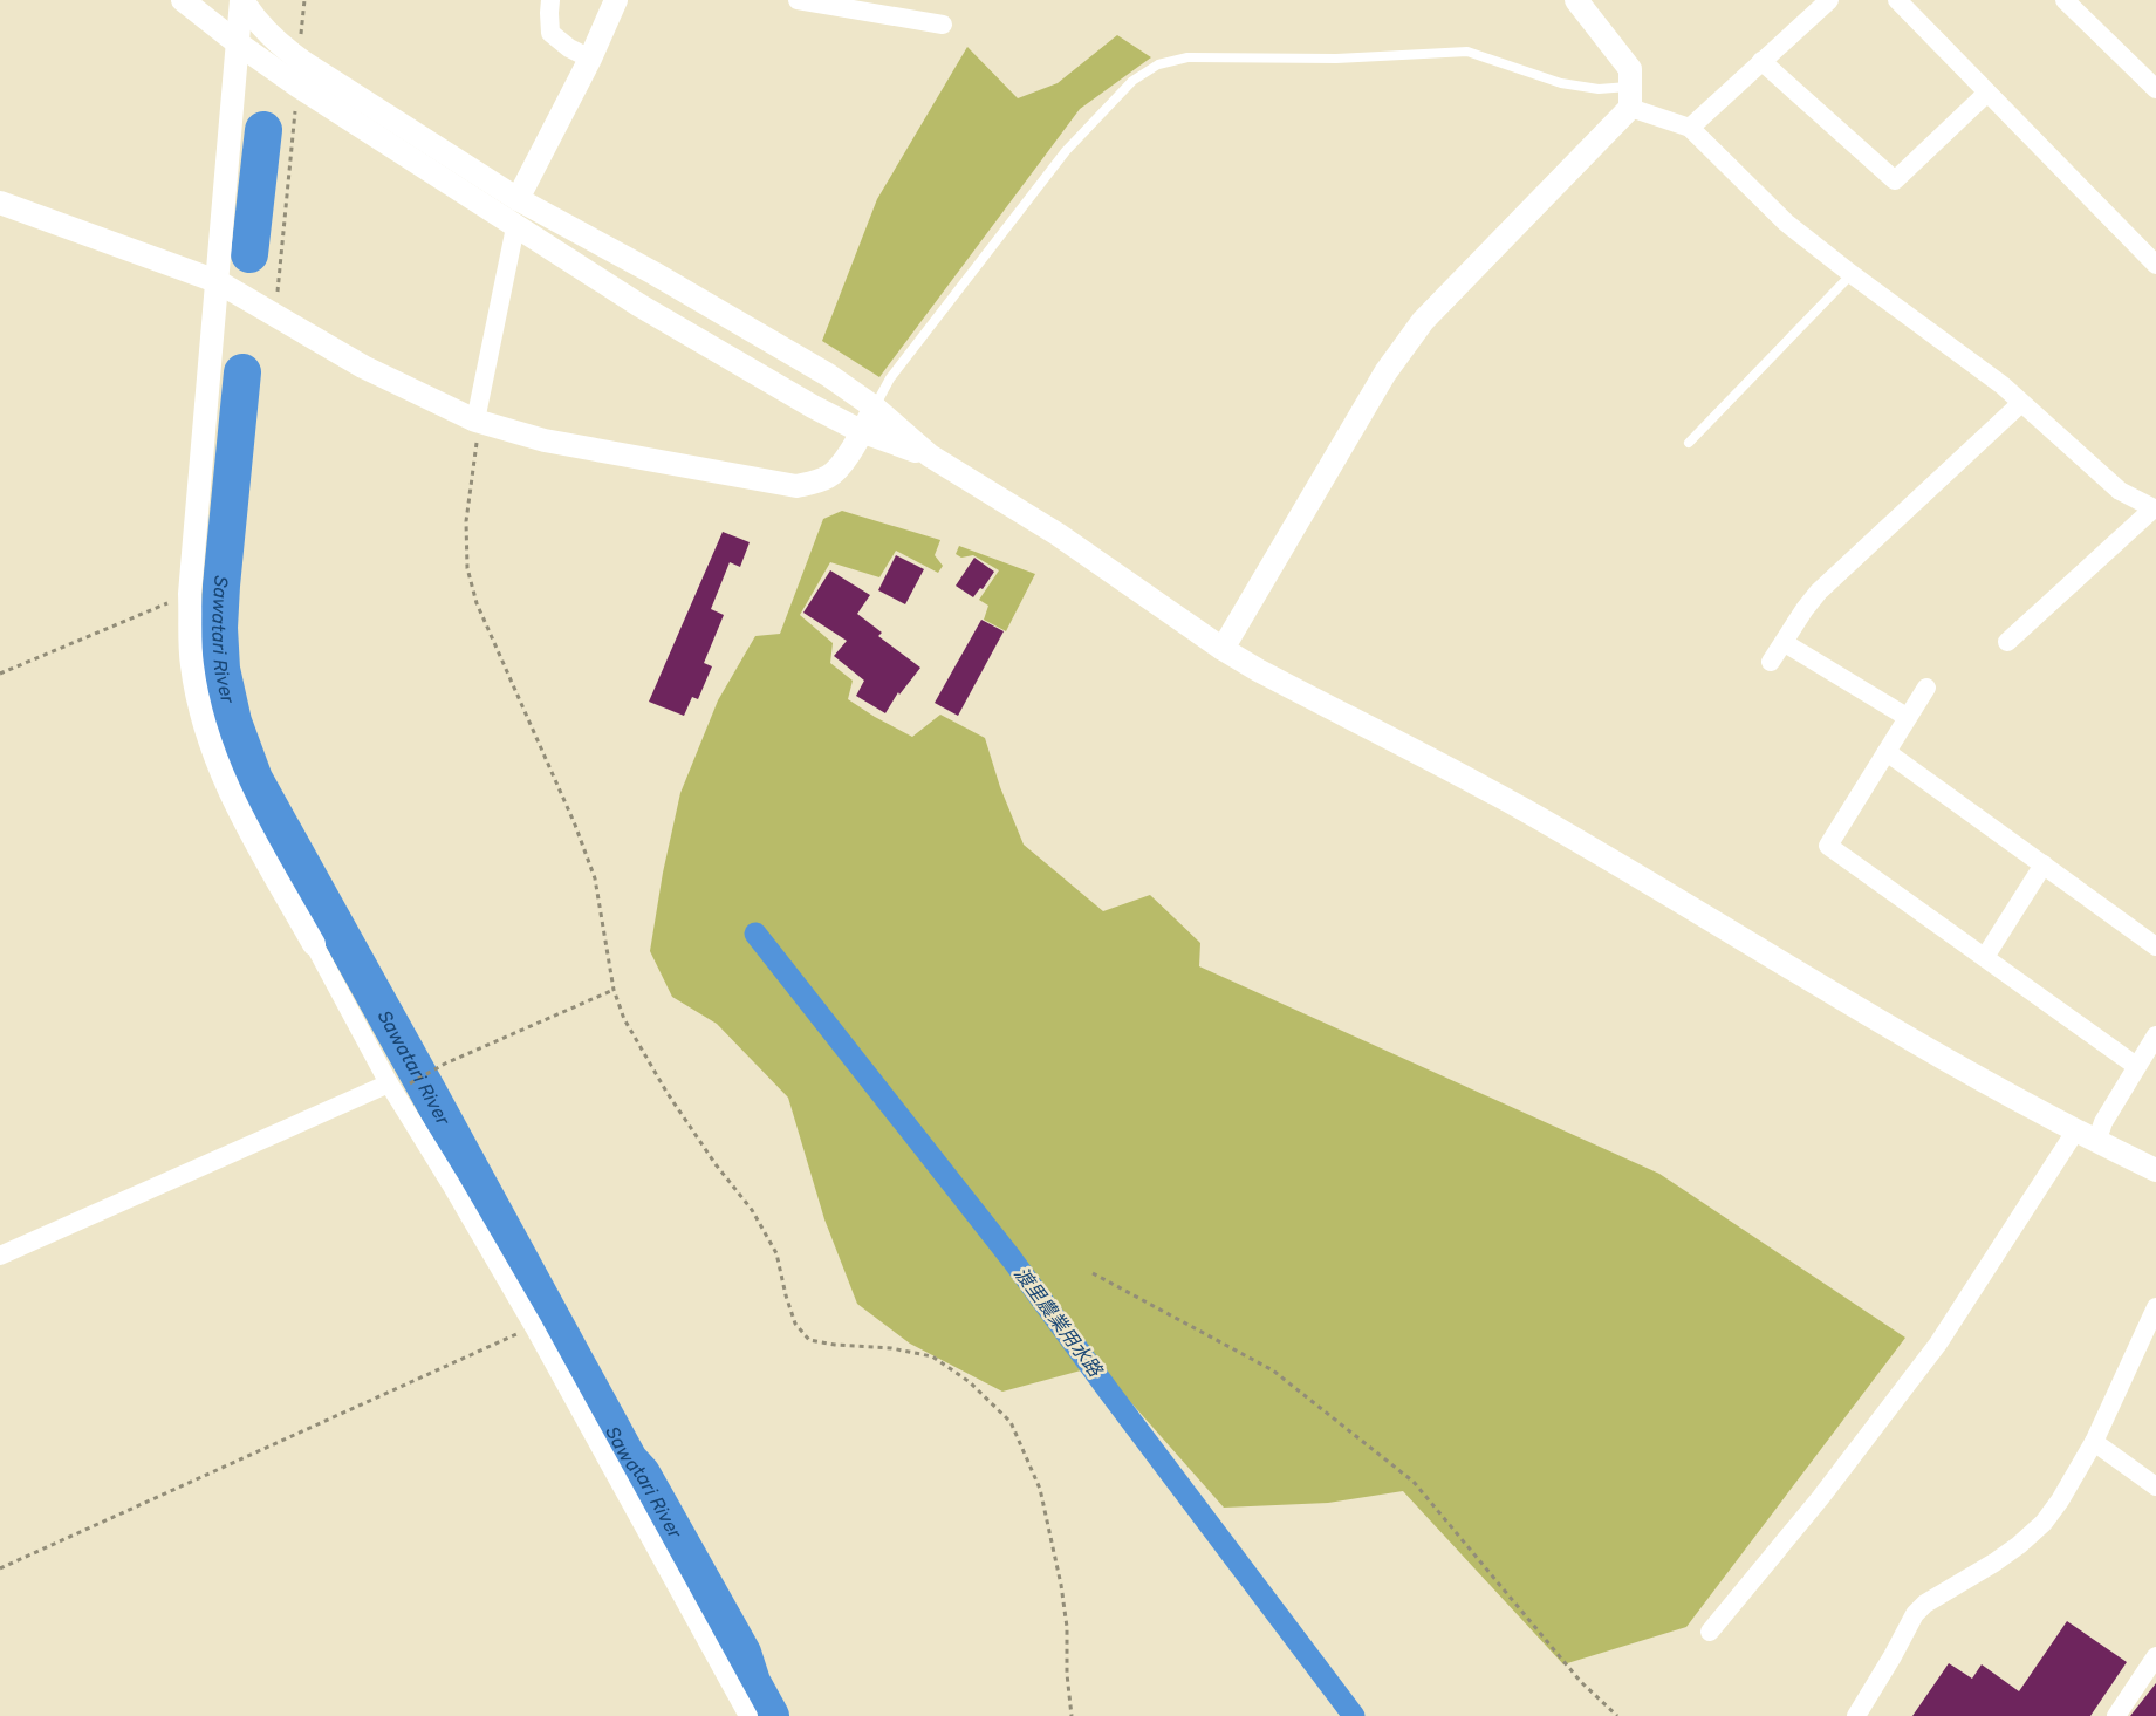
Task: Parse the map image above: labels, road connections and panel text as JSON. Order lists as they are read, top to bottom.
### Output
{
  "water": ["Sawatari River", "渡里農業用水路"]
}
